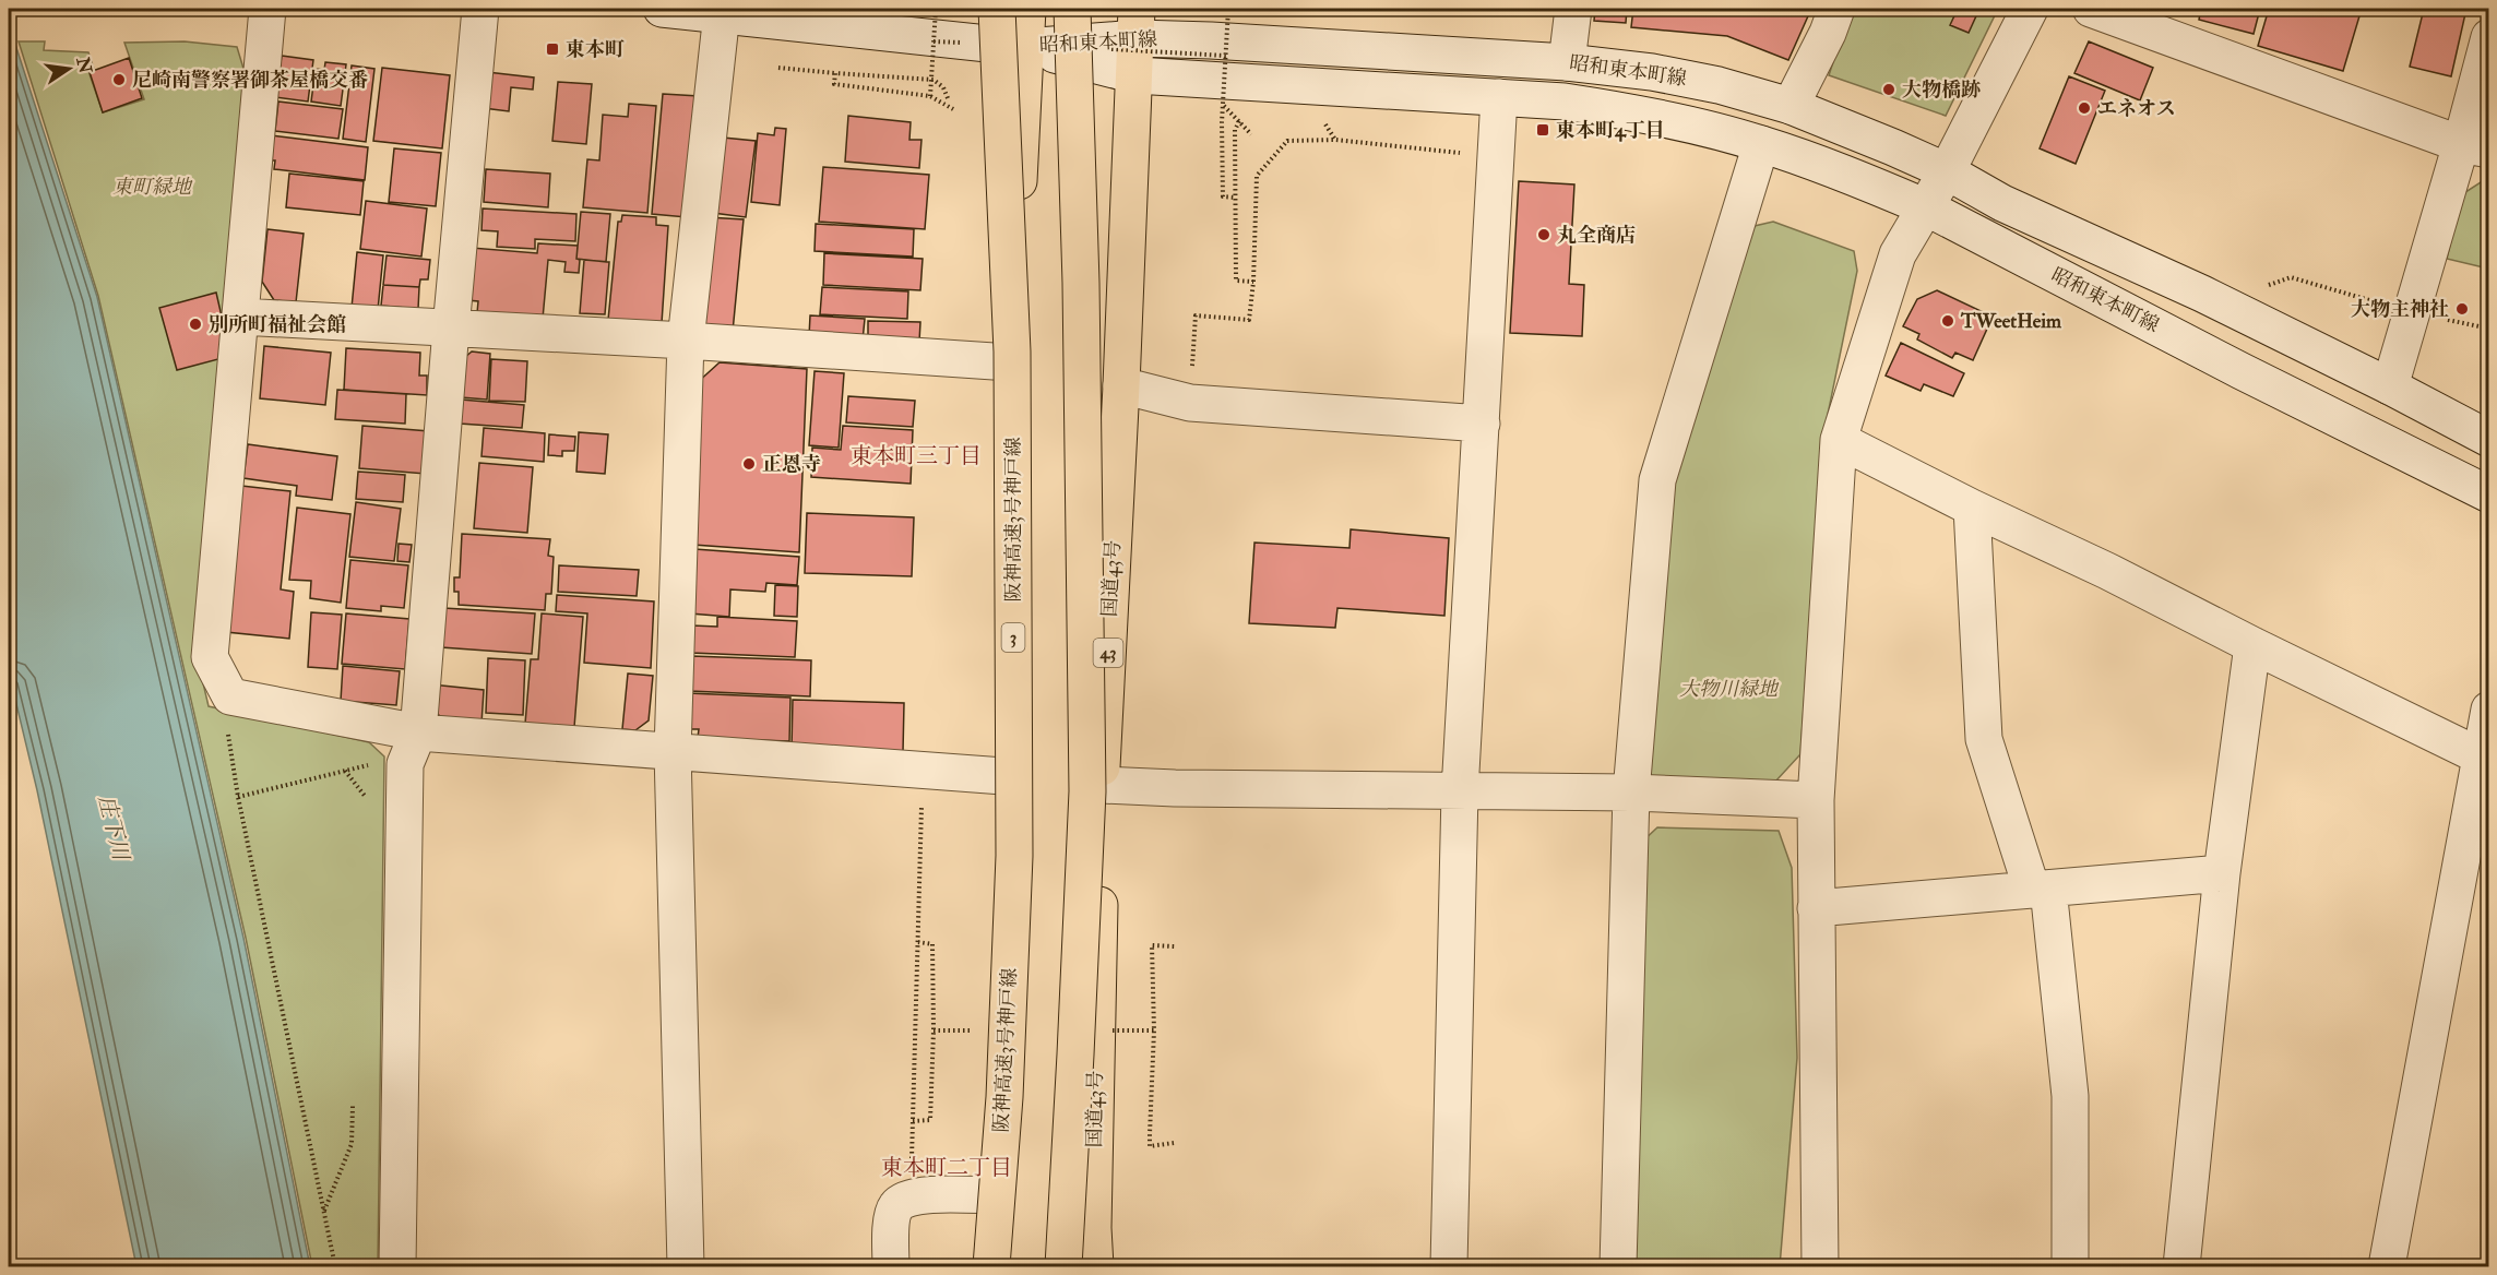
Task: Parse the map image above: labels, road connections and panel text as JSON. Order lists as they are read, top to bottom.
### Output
{
  "streets": {
    "highway": [
      "阪神高速3号神戸線",
      "国道43号",
      "3",
      "43"
    ],
    "street": ["昭和東本町線"]
  },
  "crossings": [
    ["昭和東本町線", "国道43号"]
  ],
  "districts": ["東本町三丁目", "東本町二丁目"],
  "water": ["庄下川"],
  "parks": ["東町緑地", "大物川緑地"],
  "places": {
    "transit": ["東本町", "東本町4丁目"],
    "other": [
      "尼崎南警察署御茶屋橋交番",
      "大物橋跡",
      "エネオス",
      "丸全商店",
      "大物主神社",
      "TWeetHeim",
      "別所町福祉会館",
      "正恩寺"
    ]
  },
  "north": "right"
}
